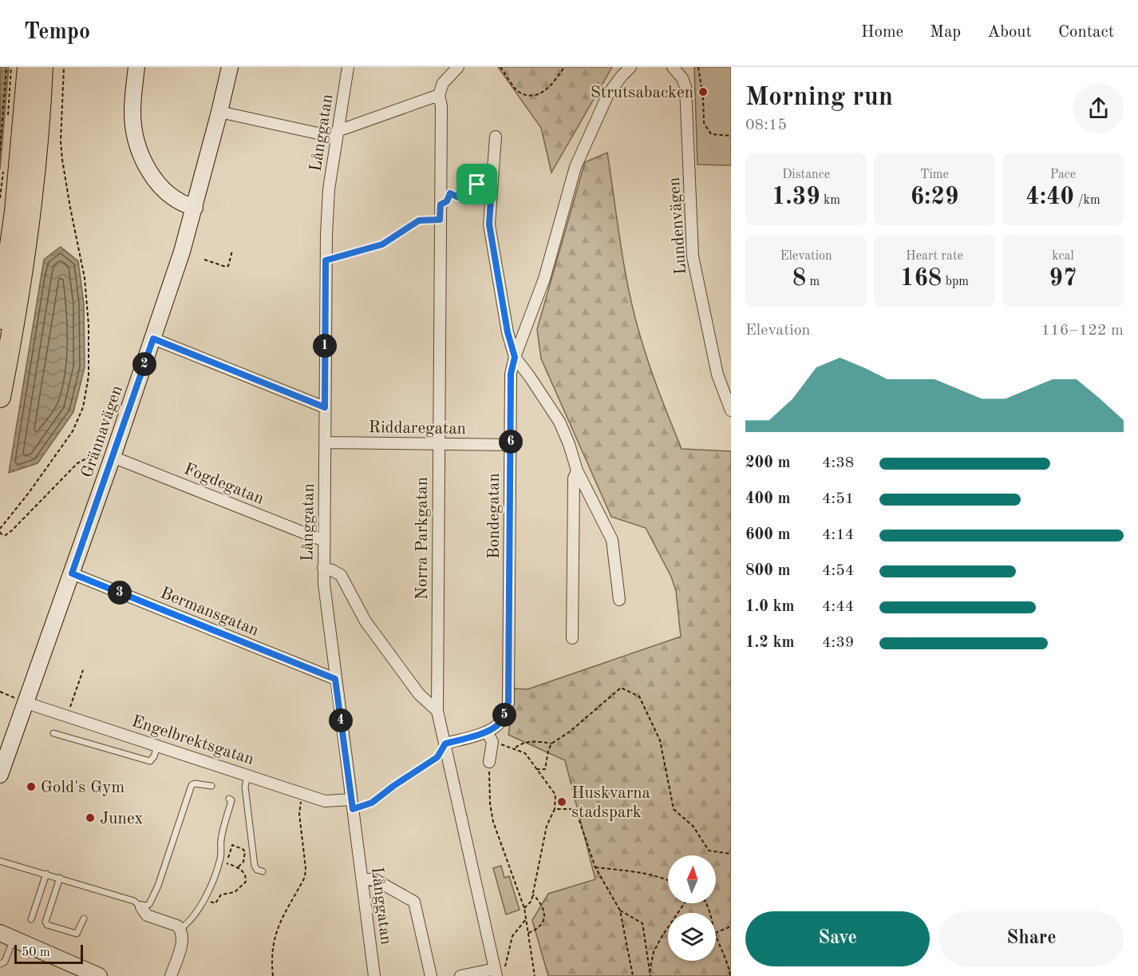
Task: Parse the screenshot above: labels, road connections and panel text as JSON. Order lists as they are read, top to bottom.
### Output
{
  "streets": {
    "main road": ["Grännavägen"],
    "street": [
      "Långgatan",
      "Lundenvägen",
      "Riddaregatan",
      "Fogdegatan",
      "Bondegatan",
      "Norra Parkgatan",
      "Bermansgatan",
      "Engelbrektsgatan"
    ]
  },
  "crossings": [
    ["Långgatan", "Riddaregatan"],
    ["Långgatan", "Fogdegatan"],
    ["Långgatan", "Bermansgatan"],
    ["Långgatan", "Engelbrektsgatan"],
    ["Riddaregatan", "Bondegatan"],
    ["Riddaregatan", "Norra Parkgatan"],
    ["Grännavägen", "Fogdegatan"],
    ["Grännavägen", "Bermansgatan"],
    ["Grännavägen", "Engelbrektsgatan"],
    ["Bondegatan", "Norra Parkgatan"]
  ],
  "places": [
    "Strutsabacken",
    "Gold's Gym",
    "Huskvarna stadspark",
    "Junex"
  ],
  "scale_bar": "50 m",
  "north": "top",
  "page": {
    "header": "Tempo",
    "nav": [
      "Home",
      "Map",
      "About",
      "Contact"
    ],
    "heading": ["Morning run", "08:15"],
    "stats": [
      ["Distance", "1.39 km"],
      ["Time", "6:29"],
      ["Pace", "4:40 /km"],
      ["Elevation", "8 m"],
      ["Heart rate", "168 bpm"],
      ["kcal", "97"]
    ],
    "chart": ["Elevation", "116–122 m"],
    "pins": [
      "1",
      "2",
      "6",
      "3",
      "5",
      "4"
    ],
    "list": [
      {
        "name": "200 m",
        "note": "4:38"
      },
      {
        "name": "400 m",
        "note": "4:51"
      },
      {
        "name": "600 m",
        "note": "4:14"
      },
      {
        "name": "800 m",
        "note": "4:54"
      },
      {
        "name": "1.0 km",
        "note": "4:44"
      },
      {
        "name": "1.2 km",
        "note": "4:39"
      }
    ],
    "buttons": ["Save", "Share"],
    "scale": "50 m"
  }
}
